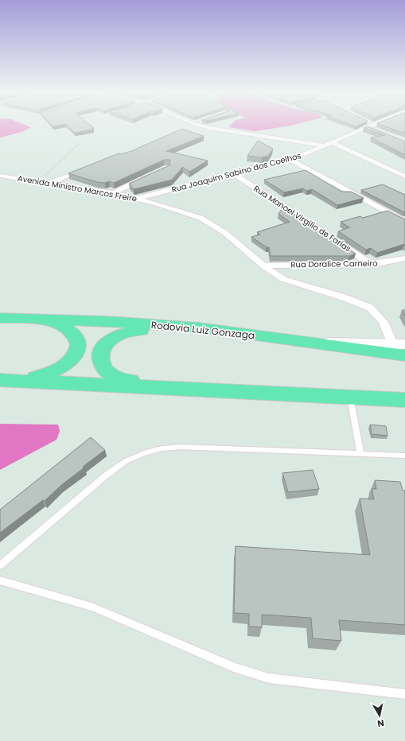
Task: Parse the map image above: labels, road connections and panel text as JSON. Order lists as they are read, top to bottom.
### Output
{
  "streets": {
    "highway": ["Rodovia Luiz Gonzaga"],
    "street": [
      "Rua Joaquim Sabino dos Coelhos",
      "Avenida Ministro Marcos Freire",
      "Rua Manoel Virgilio de Farias",
      "Rua Doralice Carneiro"
    ]
  },
  "crossings": [
    ["Rua Joaquim Sabino dos Coelhos", "Avenida Ministro Marcos Freire"],
    ["Rua Joaquim Sabino dos Coelhos", "Rua Manoel Virgilio de Farias"],
    ["Avenida Ministro Marcos Freire", "Rua Doralice Carneiro"],
    ["Rua Manoel Virgilio de Farias", "Rua Doralice Carneiro"]
  ],
  "north": "bottom"
}
